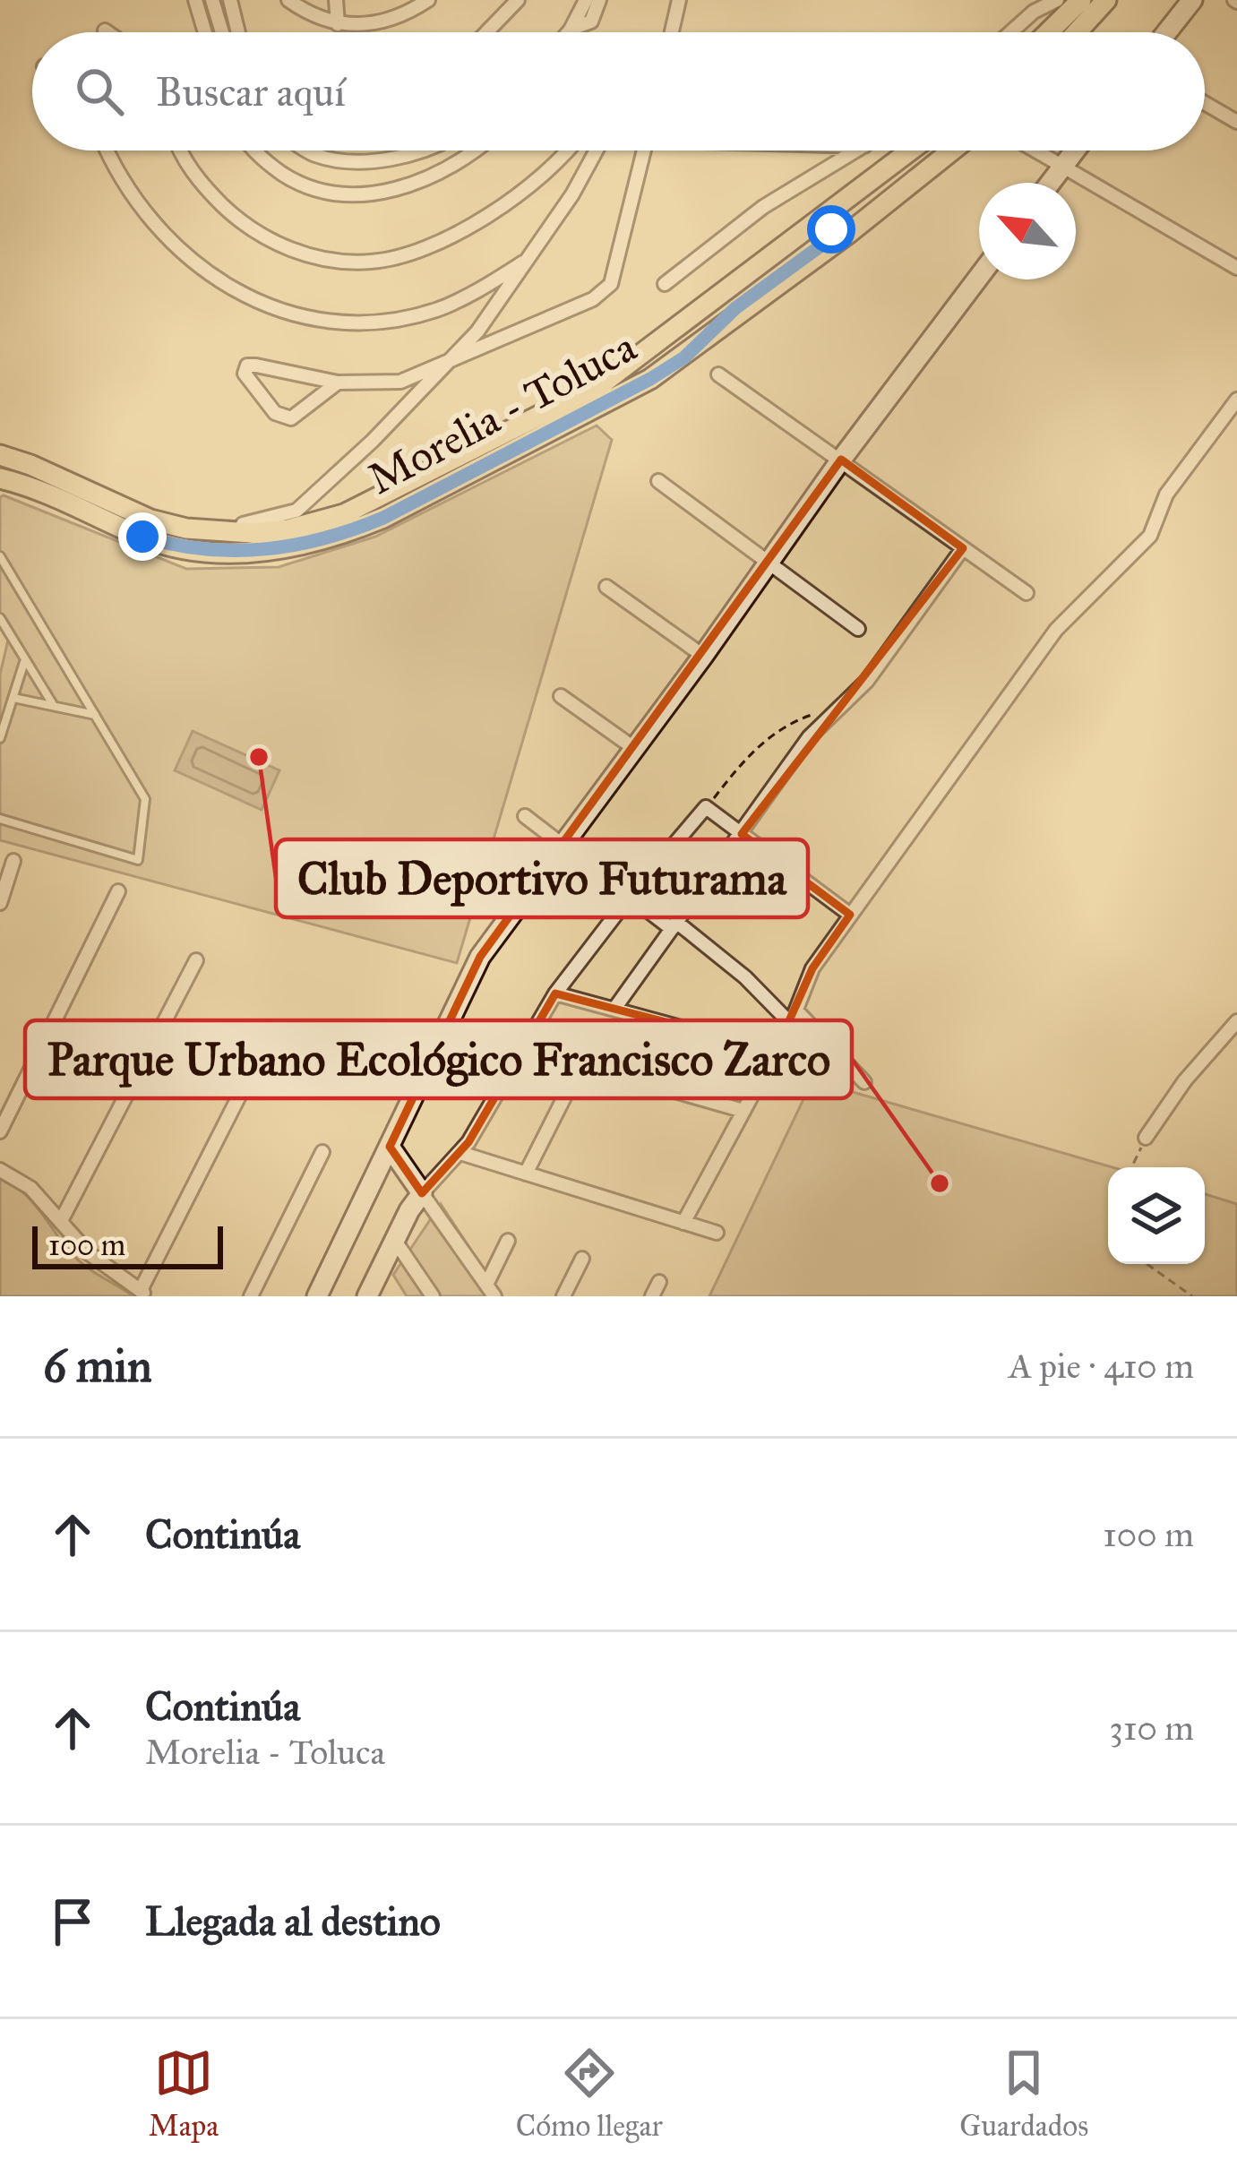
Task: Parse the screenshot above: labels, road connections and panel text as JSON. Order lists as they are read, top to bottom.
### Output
{
  "streets": {
    "main road": ["Morelia - Toluca"]
  },
  "places": ["Club Deportivo Futurama", "Parque Urbano Ecológico Francisco Zarco"],
  "scale_bar": "100 m",
  "north": "top left",
  "page": {
    "search": "Buscar aquí",
    "scale": "100 m",
    "heading": ["6 min", "A pie · 410 m"],
    "list": [
      ["Continúa", "100 m"],
      ["Continúa", "Morelia - Toluca", "310 m"],
      "Llegada al destino"
    ],
    "nav": ["Mapa", "Cómo llegar", "Guardados"]
  }
}
